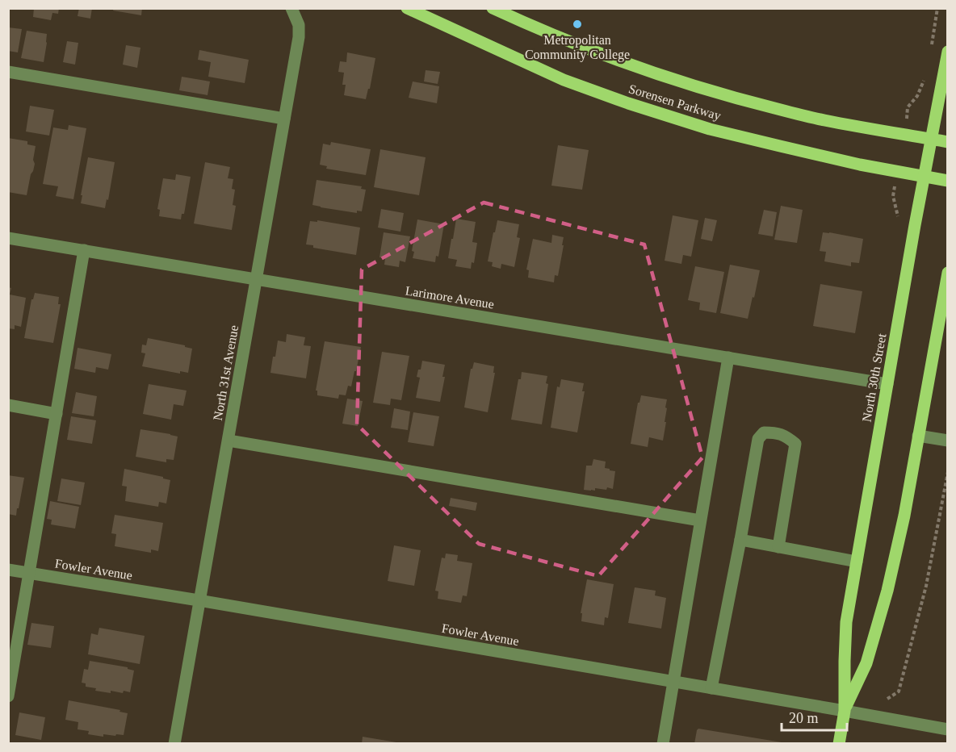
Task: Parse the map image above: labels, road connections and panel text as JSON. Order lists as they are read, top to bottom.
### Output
{
  "streets": {
    "main road": ["Sorensen Parkway", "North 30th Street"],
    "street": ["Larimore Avenue", "North 31st Avenue", "Fowler Avenue"]
  },
  "crossings": [
    ["Sorensen Parkway", "North 30th Street"],
    ["Larimore Avenue", "North 31st Avenue"],
    ["Larimore Avenue", "North 30th Street"],
    ["North 31st Avenue", "Fowler Avenue"],
    ["North 30th Street", "Fowler Avenue"]
  ],
  "places": ["Metropolitan Community College"],
  "scale_bar": "20 m"
}
